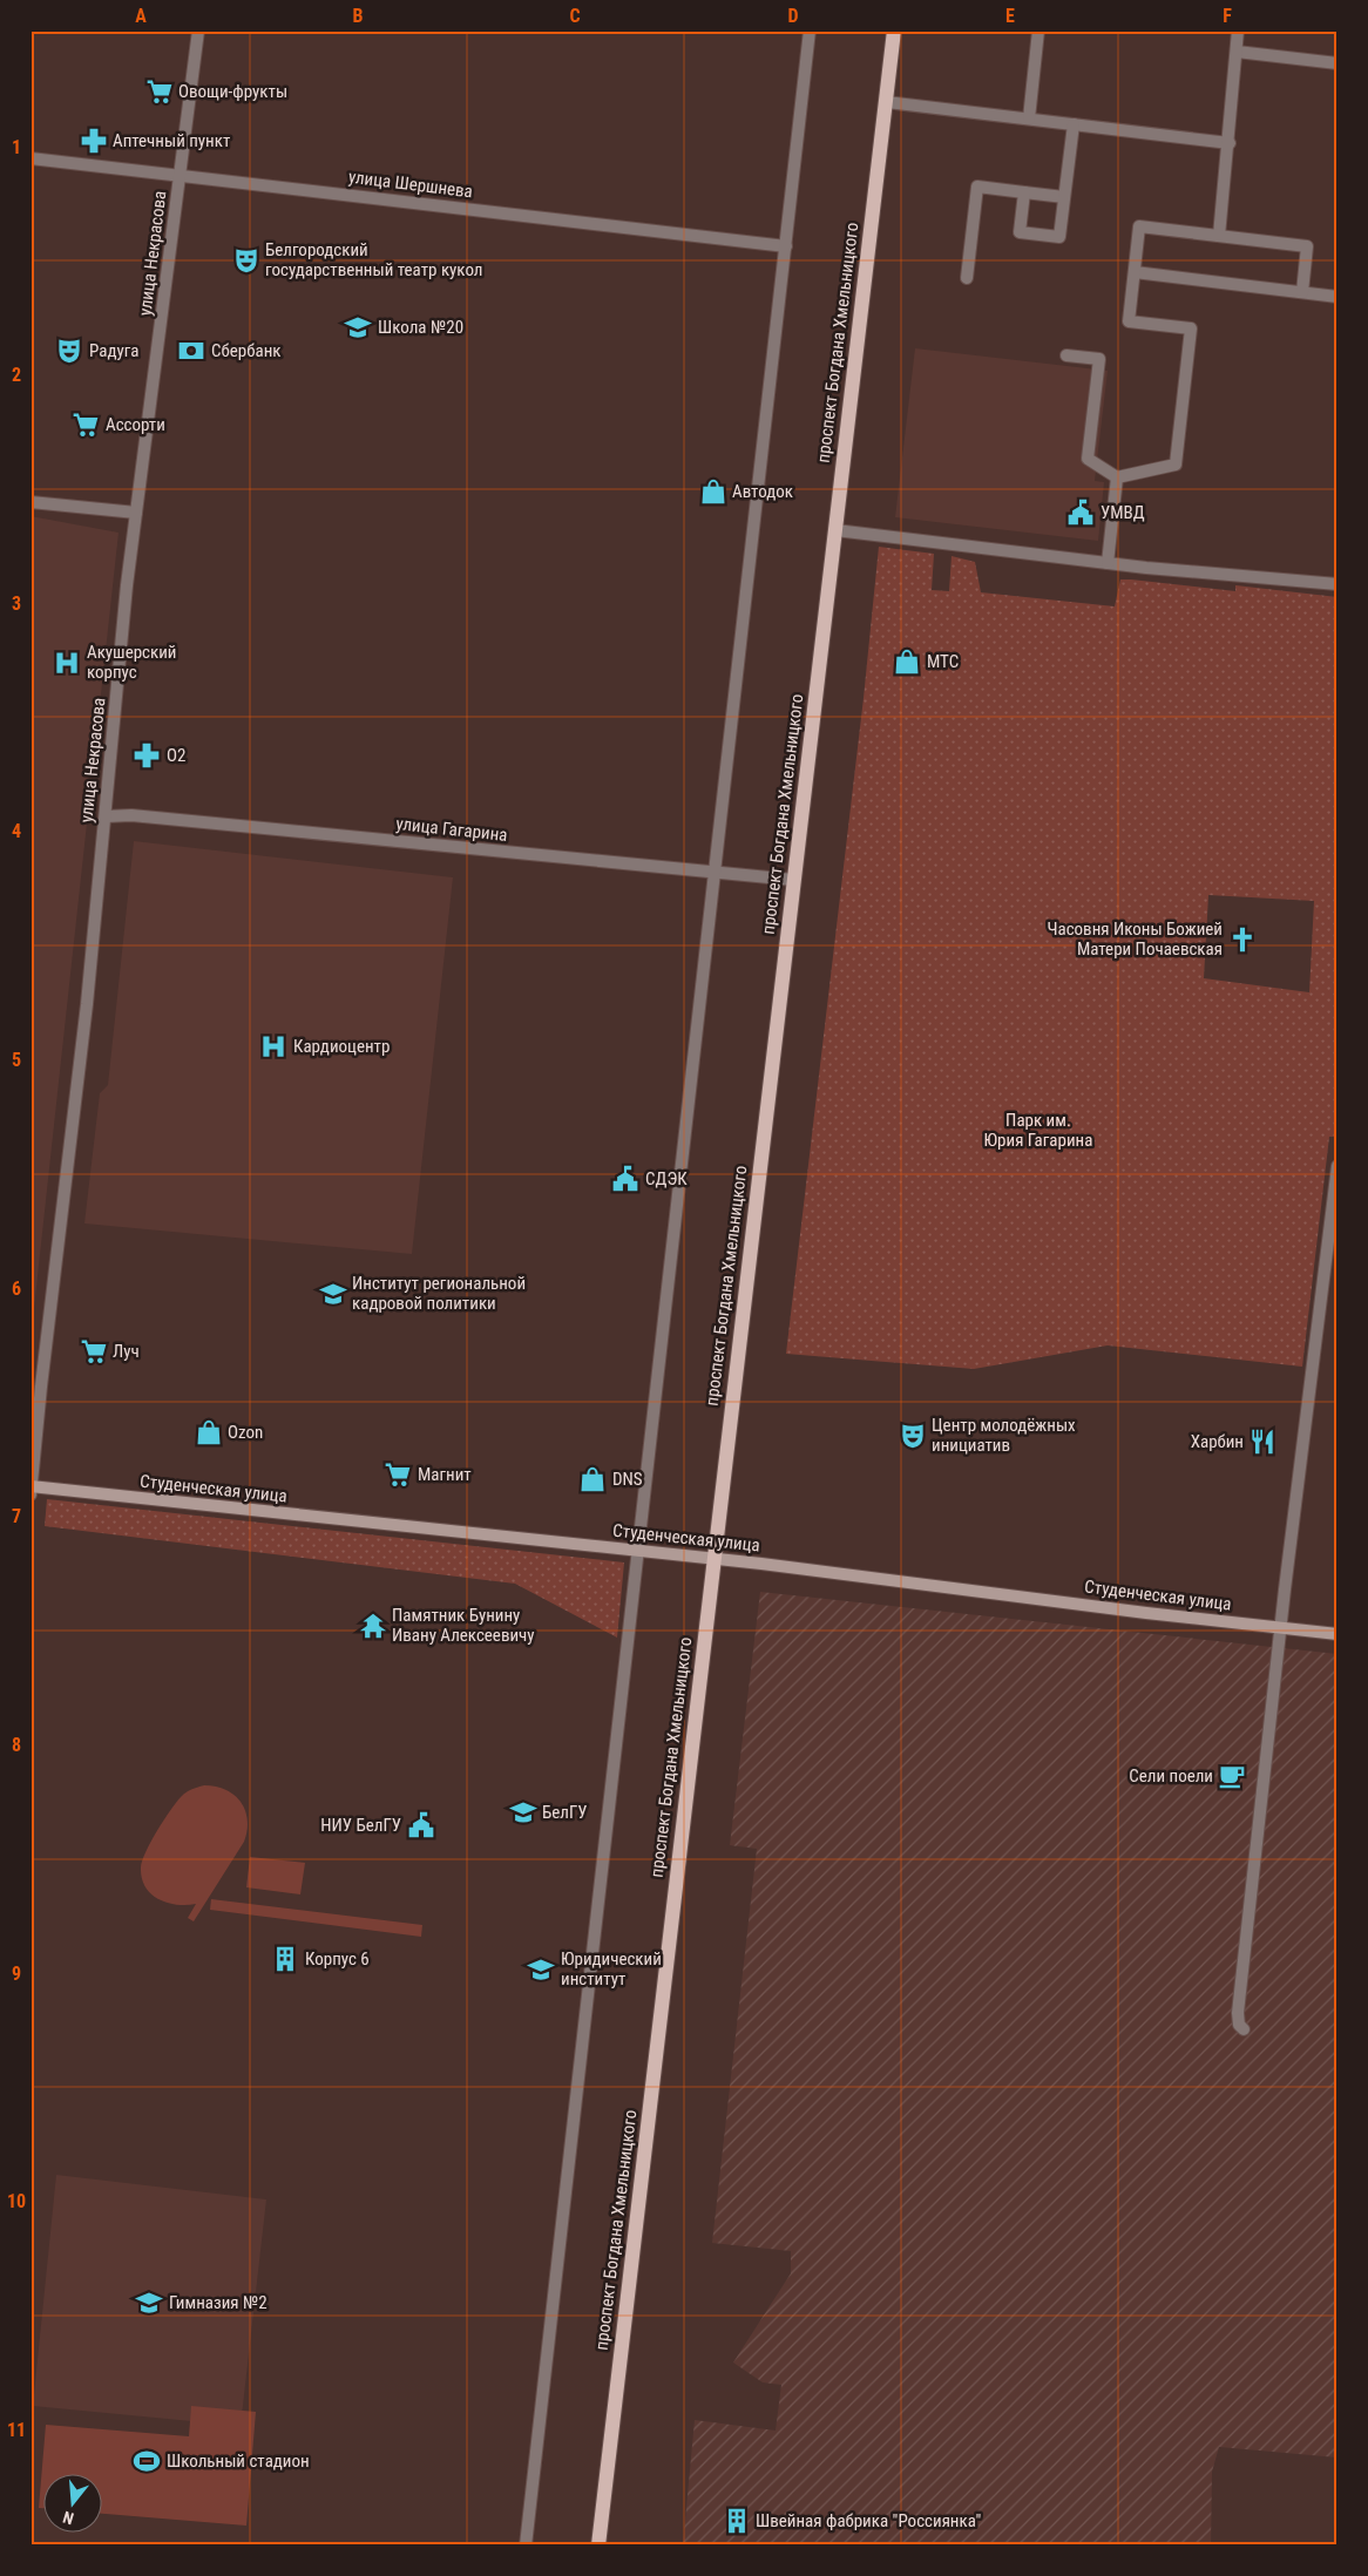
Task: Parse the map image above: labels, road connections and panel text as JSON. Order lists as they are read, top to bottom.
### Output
{
  "streets": {
    "main road": ["проспект Богдана Хмельницкого", "Студенческая улица"],
    "street": ["улица Шершнева", "улица Некрасова", "улица Гагарина"]
  },
  "crossings": [
    ["улица Шершнева", "улица Некрасова"],
    ["улица Некрасова", "улица Гагарина"],
    ["улица Некрасова", "Студенческая улица"],
    ["проспект Богдана Хмельницкого", "улица Гагарина"],
    ["проспект Богдана Хмельницкого", "Студенческая улица"]
  ],
  "parks": ["Парк им. Юрия Гагарина"],
  "places": {
    "supermarket": [
      "Овощи-фрукты",
      "Ассорти",
      "Луч",
      "Магнит"
    ],
    "pharmacy": ["Аптечный пункт", "O2"],
    "theatre": ["Белгородский государственный театр кукол", "Радуга", "Центр молодёжных инициатив"],
    "school or university": [
      "Школа №20",
      "Институт региональной кадровой политики",
      "БелГУ",
      "Юридический институт",
      "Гимназия №2"
    ],
    "bank": ["Сбербанк"],
    "shop": [
      "Автодок",
      "МТС",
      "Ozon",
      "DNS"
    ],
    "public building": ["УМВД", "СДЭК", "НИУ БелГУ"],
    "hospital": ["Акушерский корпус", "Кардиоцентр"],
    "church": ["Часовня Иконы Божией Матери Почаевская"],
    "restaurant": ["Харбин"],
    "temple": ["Памятник Бунину Ивану Алексеевичу"],
    "cafe": ["Сели поели"],
    "building": ["Корпус 6", "Швейная фабрика \"Россиянка\""],
    "sports": ["Школьный стадион"]
  },
  "north": "bottom",
  "grid": {
    "columns": [
      "A",
      "B",
      "C",
      "D",
      "E",
      "F"
    ],
    "rows": [
      "1",
      "2",
      "3",
      "4",
      "5",
      "6",
      "7",
      "8",
      "9",
      "10",
      "11"
    ]
  }
}
